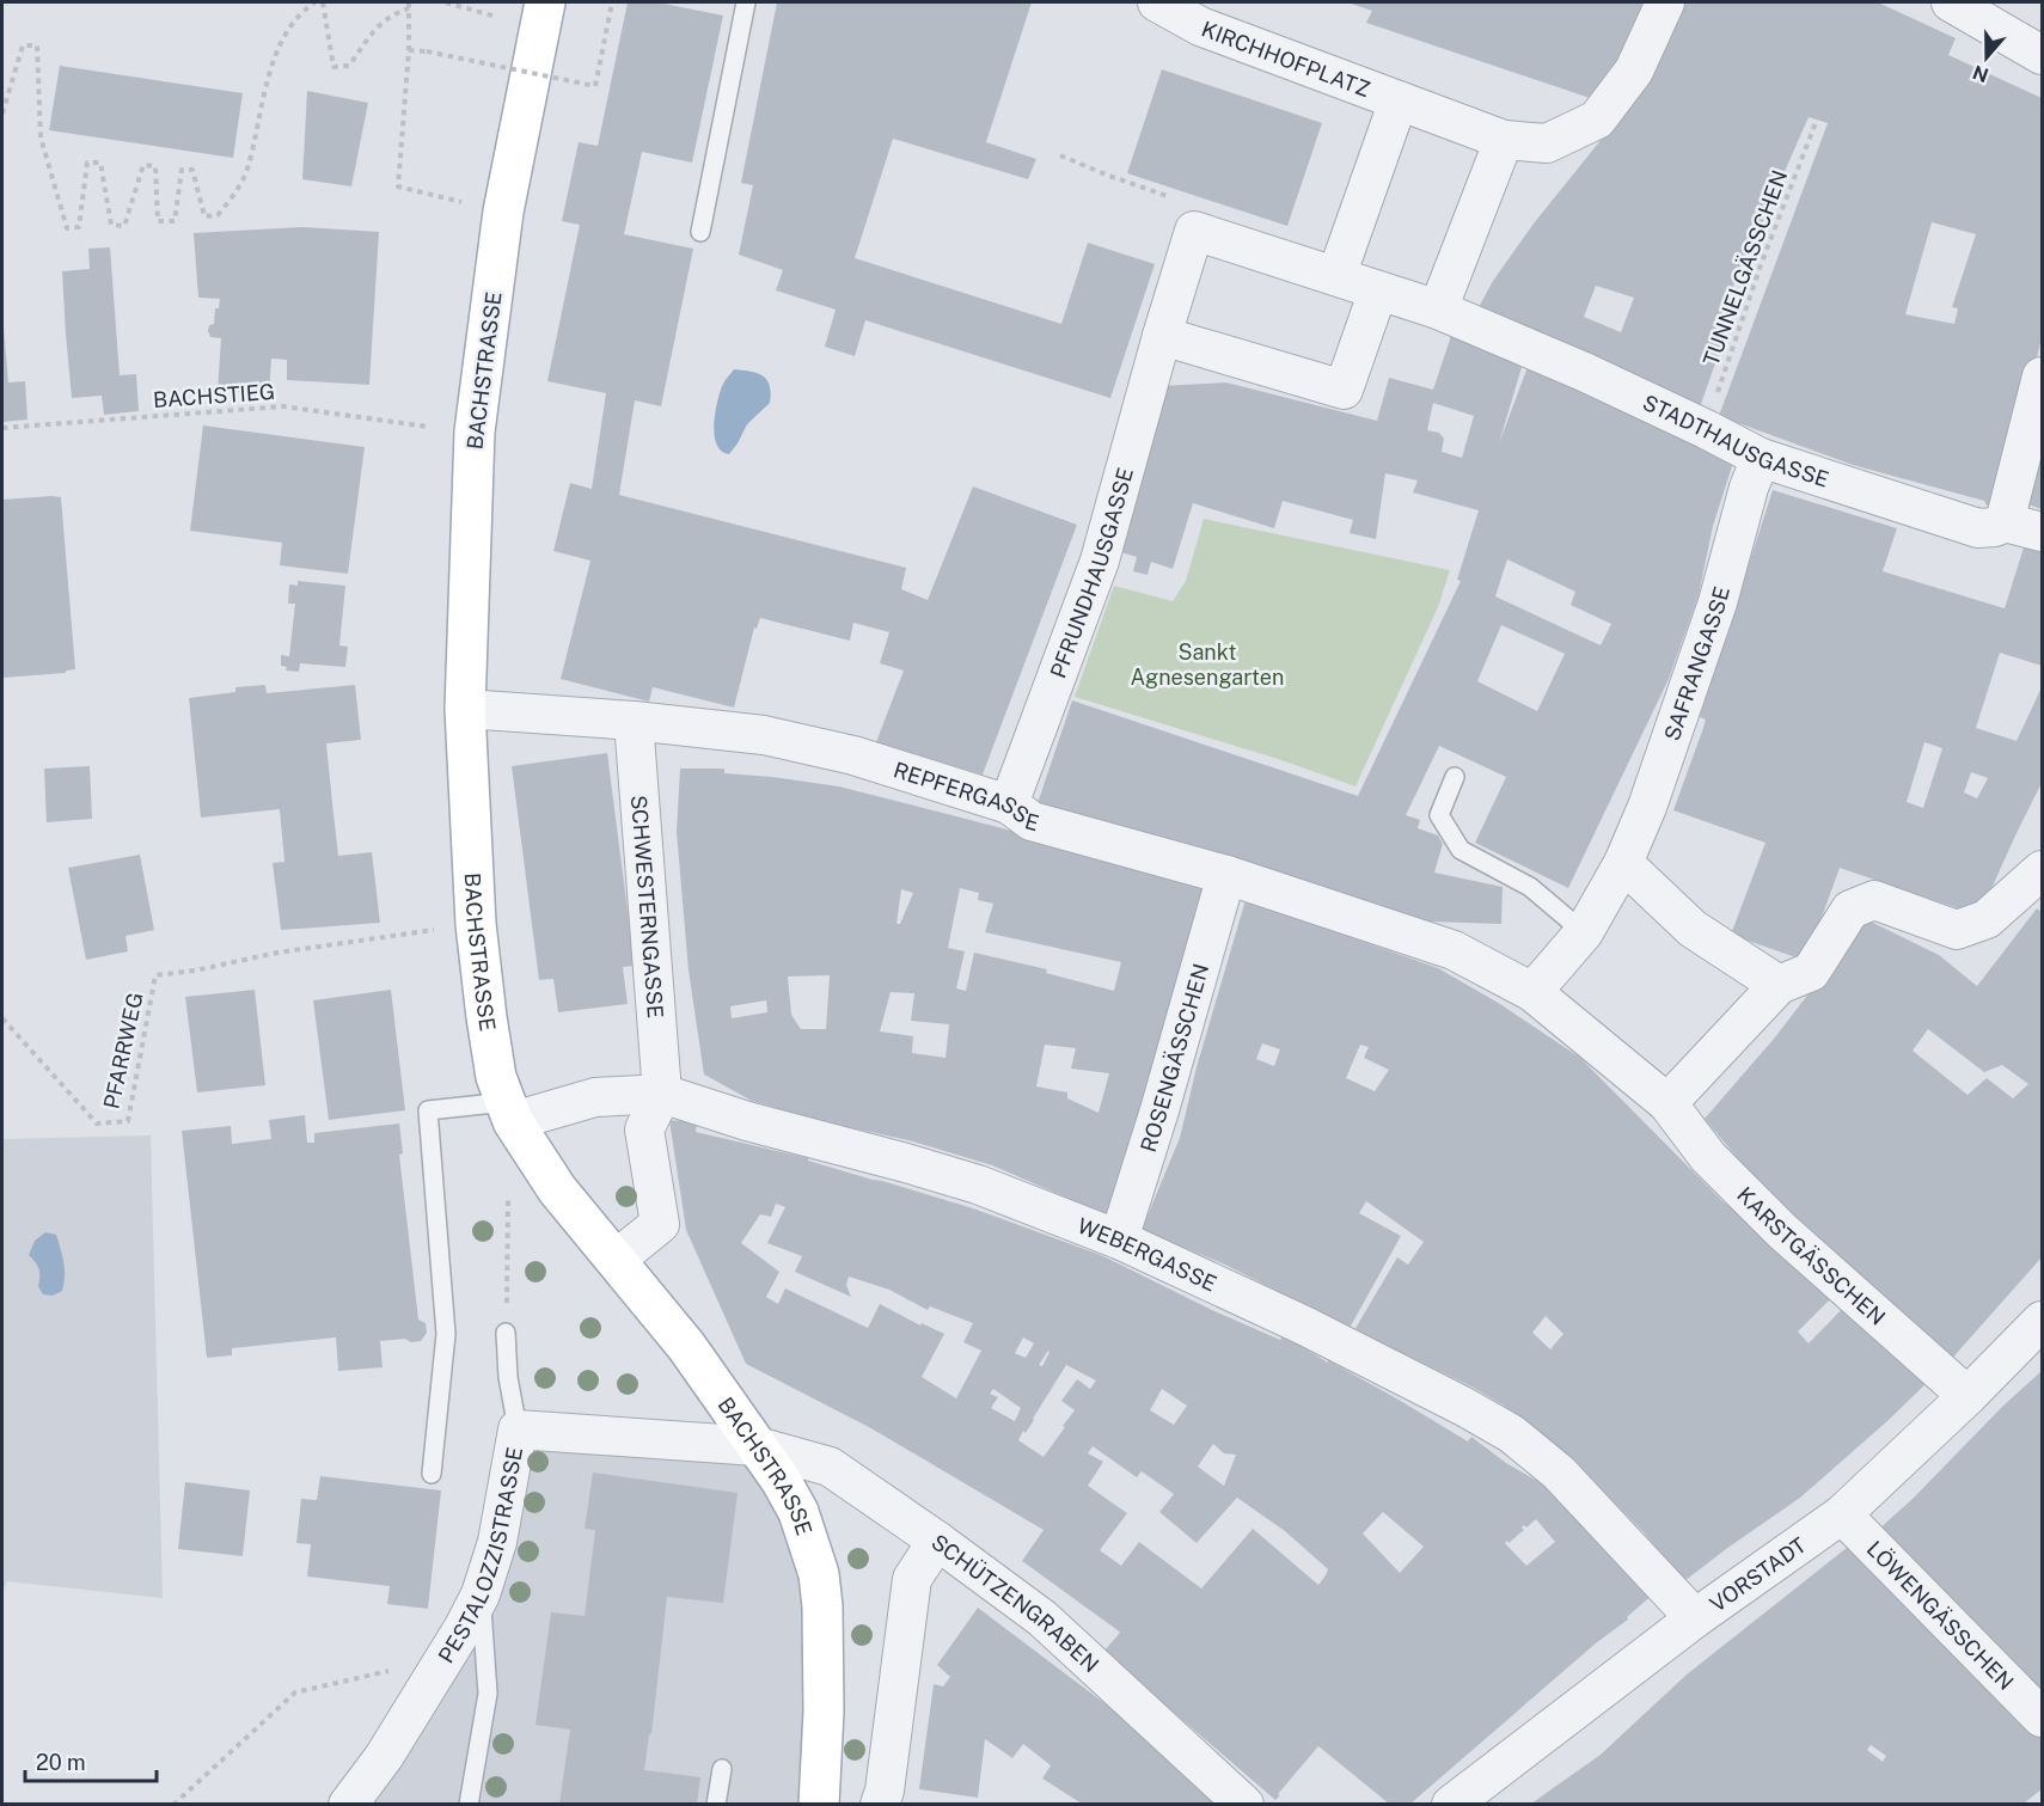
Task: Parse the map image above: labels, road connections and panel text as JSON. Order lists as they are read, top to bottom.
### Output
{
  "streets": {
    "main road": ["BACHSTRASSE"],
    "street": [
      "KIRCHHOFPLATZ",
      "STADTHAUSGASSE",
      "PFRUNDHAUSGASSE",
      "SAFRANGASSE",
      "REPFERGASSE",
      "SCHWESTERNGASSE",
      "ROSENGÄSSCHEN",
      "WEBERGASSE",
      "KARSTGÄSSCHEN",
      "PESTALOZZISTRASSE",
      "VORSTADT",
      "SCHÜTZENGRABEN",
      "LÖWENGÄSSCHEN"
    ],
    "path": ["TUNNELGÄSSCHEN", "BACHSTIEG", "PFARRWEG"]
  },
  "crossings": [
    ["TUNNELGÄSSCHEN", "STADTHAUSGASSE"],
    ["BACHSTRASSE", "REPFERGASSE"],
    ["BACHSTRASSE", "WEBERGASSE"],
    ["BACHSTRASSE", "PESTALOZZISTRASSE"],
    ["BACHSTRASSE", "SCHÜTZENGRABEN"],
    ["STADTHAUSGASSE", "SAFRANGASSE"],
    ["PFRUNDHAUSGASSE", "REPFERGASSE"],
    ["SAFRANGASSE", "REPFERGASSE"],
    ["SAFRANGASSE", "KARSTGÄSSCHEN"],
    ["REPFERGASSE", "SCHWESTERNGASSE"],
    ["REPFERGASSE", "ROSENGÄSSCHEN"],
    ["REPFERGASSE", "KARSTGÄSSCHEN"],
    ["SCHWESTERNGASSE", "WEBERGASSE"],
    ["ROSENGÄSSCHEN", "WEBERGASSE"],
    ["WEBERGASSE", "VORSTADT"],
    ["KARSTGÄSSCHEN", "VORSTADT"],
    ["PESTALOZZISTRASSE", "SCHÜTZENGRABEN"],
    ["VORSTADT", "LÖWENGÄSSCHEN"]
  ],
  "parks": ["Sankt Agnesengarten"],
  "scale_bar": "20 m",
  "north": "bottom"
}
